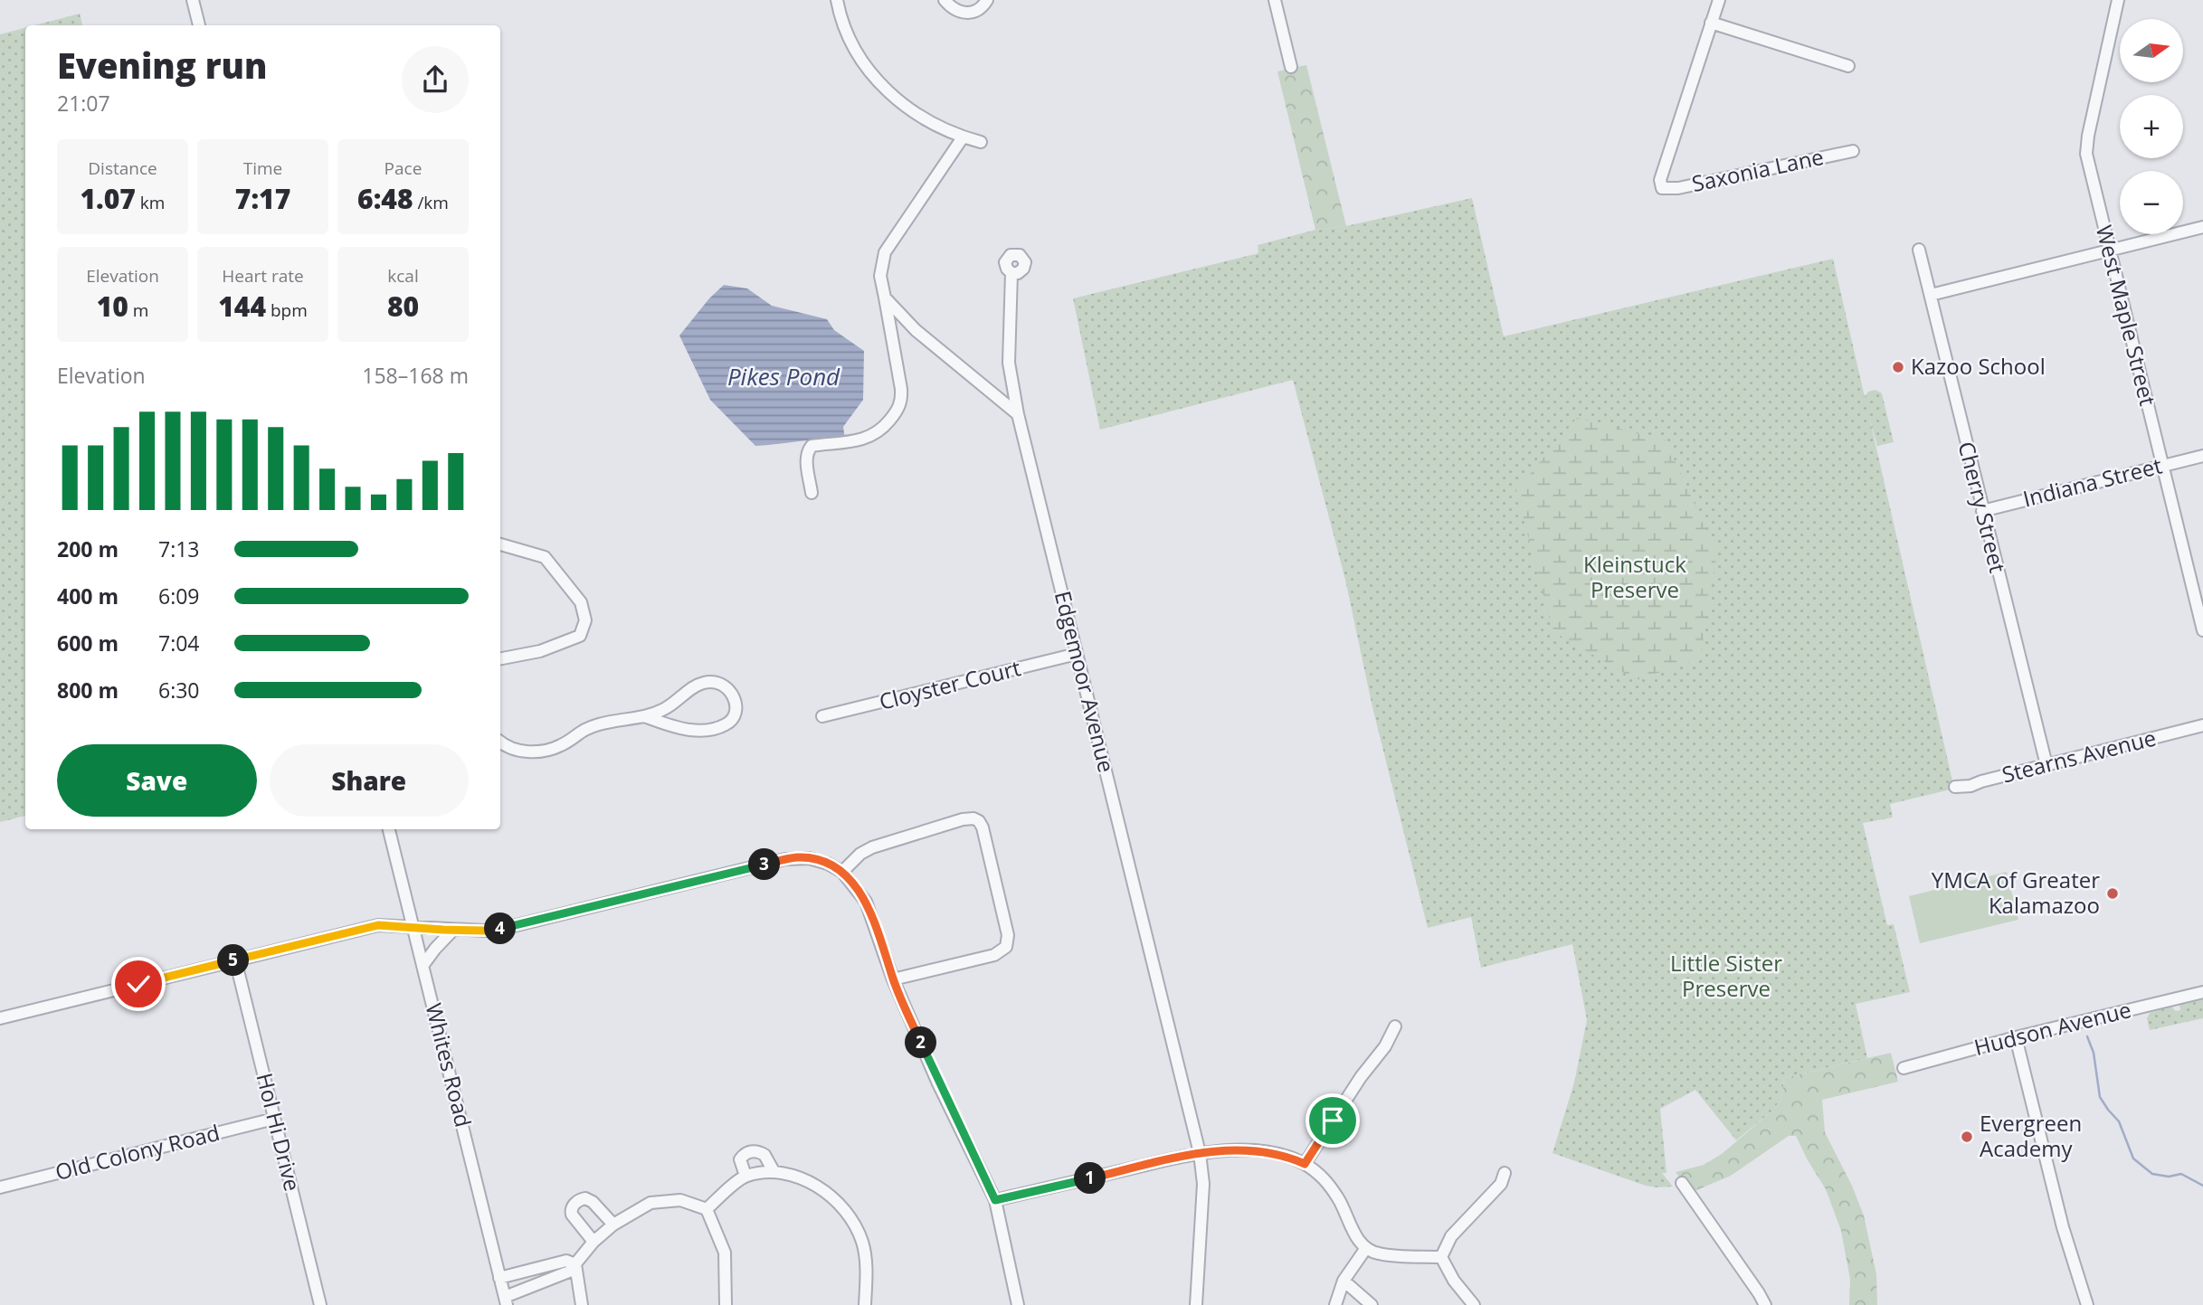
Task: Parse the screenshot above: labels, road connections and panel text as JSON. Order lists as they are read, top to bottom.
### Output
{
  "streets": {
    "street": [
      "Saxonia Lane",
      "West Maple Street",
      "Indiana Street",
      "Cherry Street",
      "Edgemoor Avenue",
      "Cloyster Court",
      "Stearns Avenue",
      "Hudson Avenue",
      "Whites Road",
      "Hol Hi Drive",
      "Old Colony Road"
    ]
  },
  "crossings": [
    ["West Maple Street", "Indiana Street"],
    ["Indiana Street", "Cherry Street"],
    ["Cherry Street", "Stearns Avenue"],
    ["Edgemoor Avenue", "Cloyster Court"],
    ["Hol Hi Drive", "Old Colony Road"]
  ],
  "water": ["Pikes Pond"],
  "parks": ["Kleinstuck Preserve", "Little Sister Preserve"],
  "places": ["Kazoo School", "YMCA of Greater Kalamazoo", "Evergreen Academy"],
  "north": "right",
  "page": {
    "map_buttons": ["+", "−"],
    "heading": ["Evening run", "21:07"],
    "stats": [
      ["Distance", "1.07 km"],
      ["Time", "7:17"],
      ["Pace", "6:48 /km"],
      ["Elevation", "10 m"],
      ["Heart rate", "144 bpm"],
      ["kcal", "80"]
    ],
    "chart": ["Elevation", "158–168 m"],
    "list": [
      {
        "name": "200 m",
        "note": "7:13"
      },
      {
        "name": "400 m",
        "note": "6:09"
      },
      {
        "name": "600 m",
        "note": "7:04"
      },
      {
        "name": "800 m",
        "note": "6:30"
      }
    ],
    "buttons": ["Save", "Share"],
    "pins": [
      "3",
      "4",
      "5",
      "2",
      "1"
    ]
  }
}
